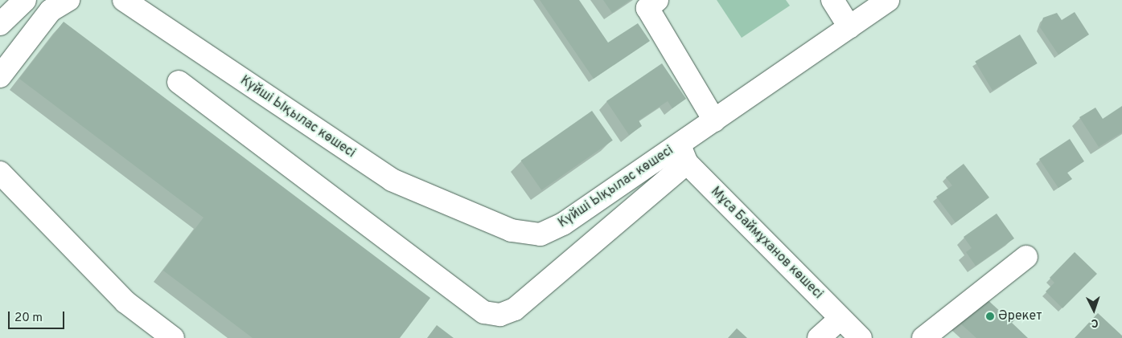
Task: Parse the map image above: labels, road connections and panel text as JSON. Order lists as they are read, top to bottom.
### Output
{
  "streets": {
    "street": ["Күйші Ықылас көшесі", "Мұса Баймұханов көшесі"]
  },
  "crossings": [
    ["Күйші Ықылас көшесі", "Мұса Баймұханов көшесі"]
  ],
  "places": ["Әрекет"],
  "scale_bar": "20 m",
  "north": "bottom"
}
